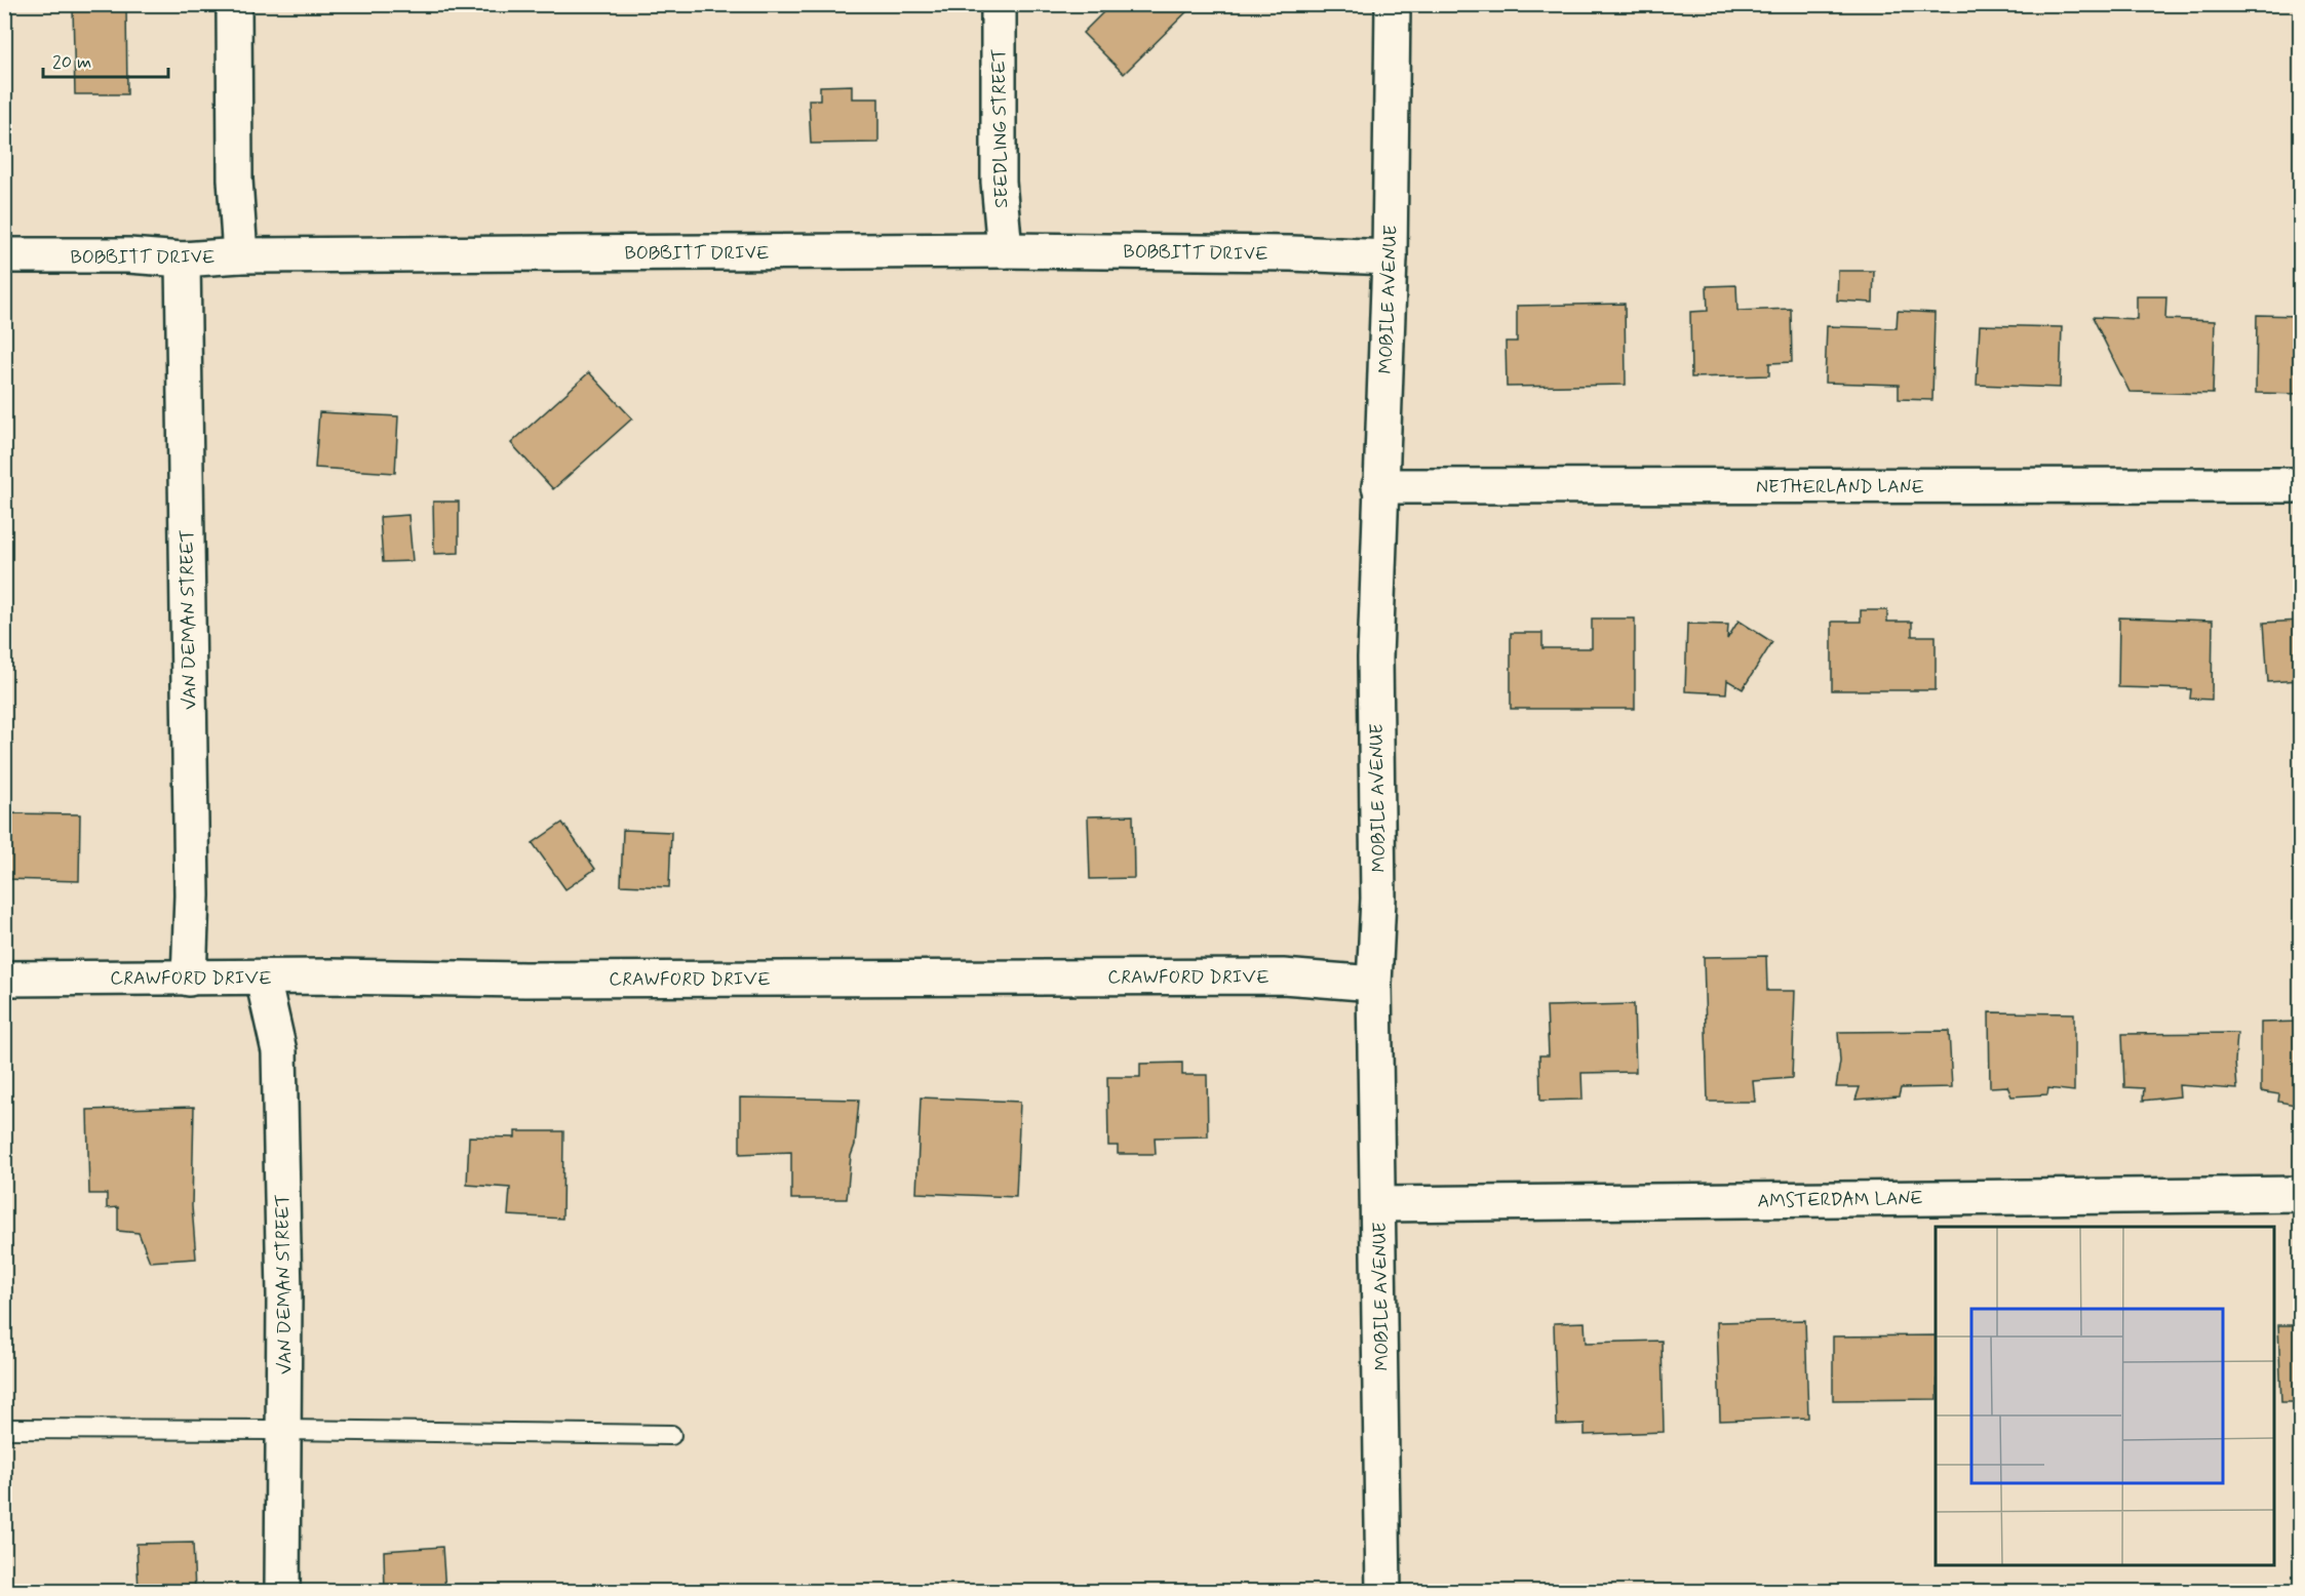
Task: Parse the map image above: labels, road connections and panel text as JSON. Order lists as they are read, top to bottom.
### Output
{
  "streets": {
    "street": [
      "SEEDLING STREET",
      "BOBBITT DRIVE",
      "MOBILE AVENUE",
      "NETHERLAND LANE",
      "VAN DEMAN STREET",
      "CRAWFORD DRIVE",
      "AMSTERDAM LANE"
    ]
  },
  "crossings": [
    ["SEEDLING STREET", "BOBBITT DRIVE"],
    ["BOBBITT DRIVE", "MOBILE AVENUE"],
    ["BOBBITT DRIVE", "VAN DEMAN STREET"],
    ["MOBILE AVENUE", "NETHERLAND LANE"],
    ["MOBILE AVENUE", "CRAWFORD DRIVE"],
    ["MOBILE AVENUE", "AMSTERDAM LANE"],
    ["VAN DEMAN STREET", "CRAWFORD DRIVE"]
  ],
  "scale_bar": "20 m"
}
